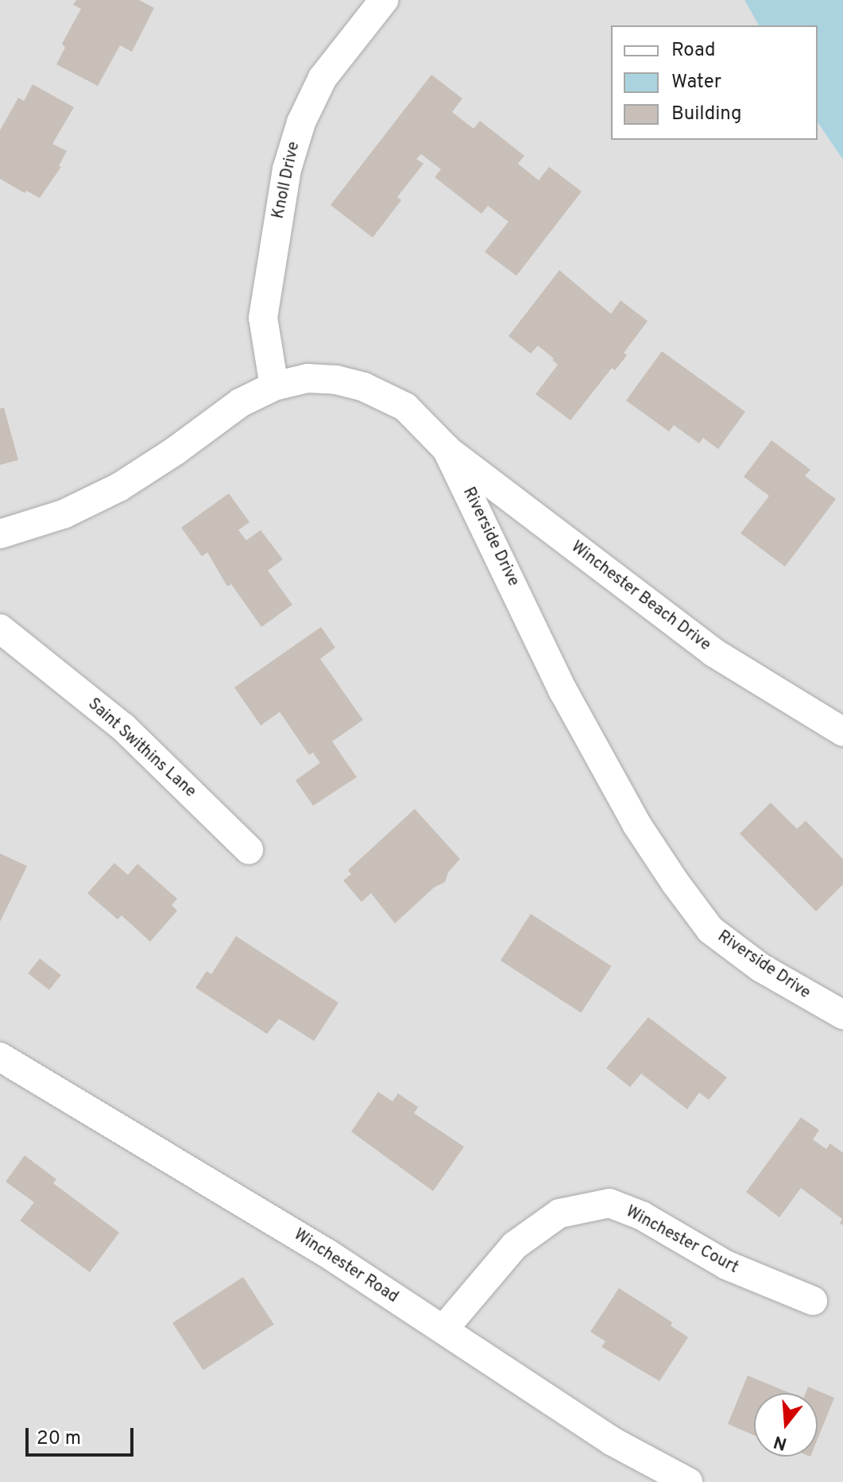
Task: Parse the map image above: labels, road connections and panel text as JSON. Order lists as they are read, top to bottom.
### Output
{
  "streets": {
    "street": [
      "Knoll Drive",
      "Riverside Drive",
      "Winchester Beach Drive",
      "Saint Swithins Lane",
      "Winchester Court",
      "Winchester Road"
    ]
  },
  "crossings": [
    ["Knoll Drive", "Riverside Drive"],
    ["Riverside Drive", "Winchester Beach Drive"],
    ["Winchester Court", "Winchester Road"]
  ],
  "legend": ["Road", "Water", "Building"],
  "scale_bar": "20 m",
  "north": "bottom"
}
